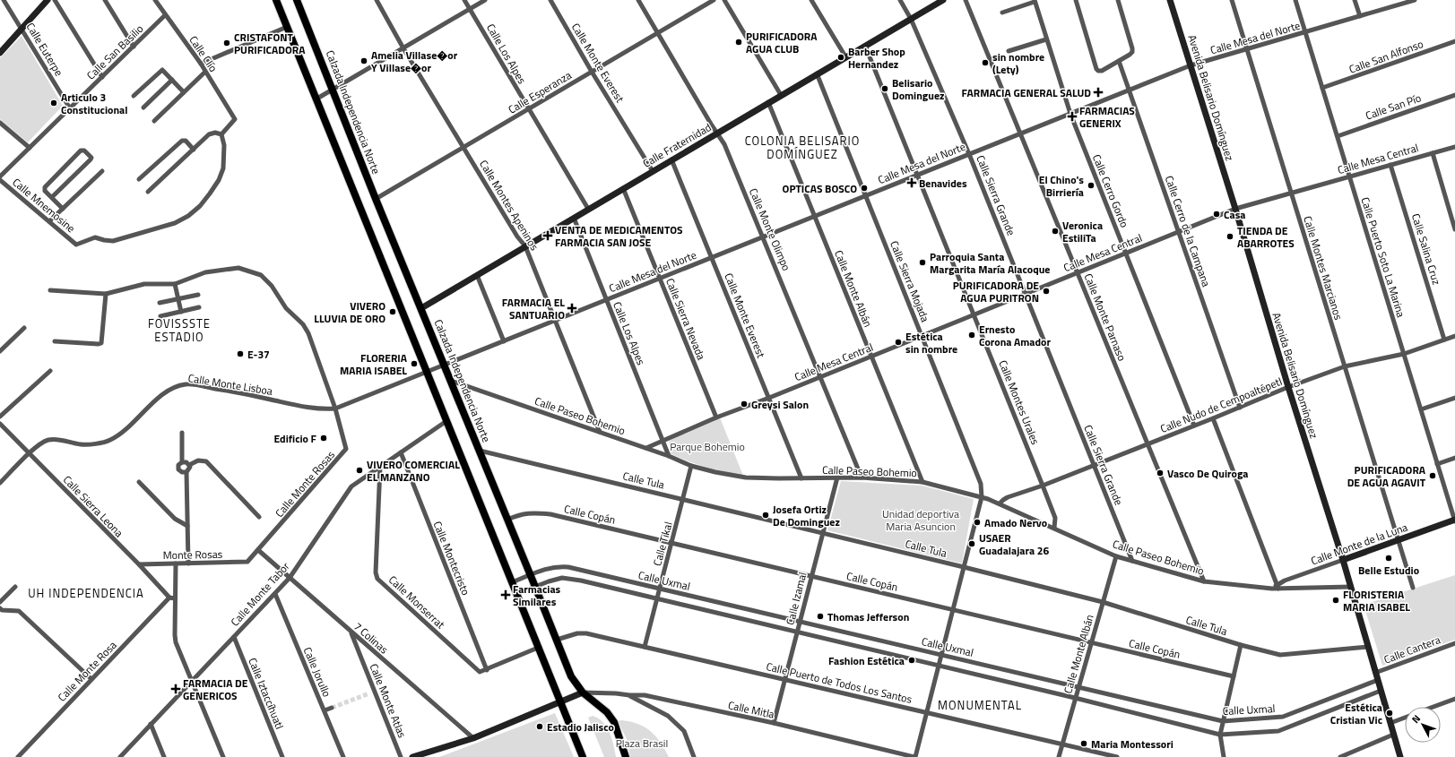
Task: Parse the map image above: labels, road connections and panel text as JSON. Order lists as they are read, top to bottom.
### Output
{
  "streets": {
    "main road": ["Calzada Independencia Norte"],
    "street": [
      "Calle Mesa del Norte",
      "Calle Euterpe",
      "Calle San Basilio",
      "Calle Clío",
      "Calle Los Alpes",
      "Calle San Alfonso",
      "Calle Monte Everest",
      "Calle Esperanza",
      "Avenida Belisario Domínguez",
      "Calle San Pío",
      "Calle Fraternidad",
      "Calle Mesa Central",
      "Calle Cerro Gordo",
      "Calle Sierra Grande",
      "Calle Mnemosine",
      "Calle Montes Apeninos",
      "Calle Monte Olimpo",
      "Calle Cerro de la Campana",
      "Calle Salina Cruz",
      "Calle Puerto Soto La Marina",
      "Calle Montes Marcianos",
      "Calle Sierra Mojada",
      "Calle Monte Albán",
      "Calle Monte Parnaso",
      "Calle Sierra Nevada",
      "Calle Monte Lisboa",
      "Calle Montes Urales",
      "Calle Nudo de Cempoaltépetl",
      "Calle Paseo Bohemio",
      "Calle Tula",
      "Calle Monte Rosas",
      "Calle Sierra Leona",
      "Calle Copán",
      "Calle Tikal",
      "Calle Monte de la Luna",
      "Monte Rosas",
      "Calle Montecristo",
      "Calle Uxmal",
      "Calle Monte Tabor",
      "Calle Izamal",
      "Calle Monserrat",
      "7 Colinas",
      "Calle Cantera",
      "Calle Monte Rosa",
      "Calle Jorullo",
      "Calle Puerto de Todos Los Santos",
      "Calle Iztaccíhuatl",
      "Calle Monte Atlas",
      "Calle Mitla"
    ]
  },
  "crossings": [
    ["Calle Mesa del Norte", "Calle Los Alpes"],
    ["Calle Mesa del Norte", "Calle Monte Everest"],
    ["Calle Mesa del Norte", "Avenida Belisario Domínguez"],
    ["Calle Mesa del Norte", "Calzada Independencia Norte"],
    ["Calle Mesa del Norte", "Calle Cerro Gordo"],
    ["Calle Mesa del Norte", "Calle Sierra Grande"],
    ["Calle Mesa del Norte", "Calle Montes Apeninos"],
    ["Calle Mesa del Norte", "Calle Monte Olimpo"],
    ["Calle Mesa del Norte", "Calle Cerro de la Campana"],
    ["Calle Mesa del Norte", "Calle Puerto Soto La Marina"],
    ["Calle Mesa del Norte", "Calle Montes Marcianos"],
    ["Calle Mesa del Norte", "Calle Sierra Mojada"],
    ["Calle Mesa del Norte", "Calle Monte Albán"],
    ["Calle Mesa del Norte", "Calle Monte Parnaso"],
    ["Calle Mesa del Norte", "Calle Sierra Nevada"],
    ["Calle Mesa del Norte", "Calle Monte Lisboa"],
    ["Calle Mesa del Norte", "Calle Montes Urales"],
    ["Calle Euterpe", "Calle San Basilio"],
    ["Calle San Basilio", "Calle Clío"],
    ["Calle Clío", "Calle Mnemosine"],
    ["Calle Los Alpes", "Calle Esperanza"],
    ["Calle Los Alpes", "Calle Fraternidad"],
    ["Calle Los Alpes", "Calle Mesa Central"],
    ["Calle Los Alpes", "Calle Paseo Bohemio"],
    ["Calle San Alfonso", "Calle Puerto Soto La Marina"],
    ["Calle Monte Everest", "Calle Esperanza"],
    ["Calle Monte Everest", "Calle Fraternidad"],
    ["Calle Monte Everest", "Calle Mesa Central"],
    ["Calle Monte Everest", "Calle Paseo Bohemio"],
    ["Calle Esperanza", "Calzada Independencia Norte"],
    ["Calle Esperanza", "Calle Montes Apeninos"],
    ["Calle Esperanza", "Calle Monte Olimpo"],
    ["Avenida Belisario Domínguez", "Calle Mesa Central"],
    ["Avenida Belisario Domínguez", "Calle Nudo de Cempoaltépetl"],
    ["Avenida Belisario Domínguez", "Calle Tula"],
    ["Avenida Belisario Domínguez", "Calle Monte de la Luna"],
    ["Avenida Belisario Domínguez", "Calle Uxmal"],
    ["Avenida Belisario Domínguez", "Calle Cantera"],
    ["Calle San Pío", "Calle Puerto Soto La Marina"],
    ["Calzada Independencia Norte", "Calle Fraternidad"],
    ["Calzada Independencia Norte", "Calle Monte Lisboa"],
    ["Calzada Independencia Norte", "Calle Paseo Bohemio"],
    ["Calzada Independencia Norte", "Calle Tula"],
    ["Calzada Independencia Norte", "Calle Copán"],
    ["Calzada Independencia Norte", "Calle Uxmal"],
    ["Calzada Independencia Norte", "Calle Puerto de Todos Los Santos"],
    ["Calzada Independencia Norte", "Calle Mitla"],
    ["Calle Fraternidad", "Calle Sierra Grande"],
    ["Calle Fraternidad", "Calle Montes Apeninos"],
    ["Calle Fraternidad", "Calle Monte Olimpo"],
    ["Calle Fraternidad", "Calle Sierra Mojada"],
    ["Calle Fraternidad", "Calle Monte Albán"],
    ["Calle Fraternidad", "Calle Sierra Nevada"],
    ["Calle Fraternidad", "Calle Montes Urales"],
    ["Calle Mesa Central", "Calle Cerro Gordo"],
    ["Calle Mesa Central", "Calle Sierra Grande"],
    ["Calle Mesa Central", "Calle Monte Olimpo"],
    ["Calle Mesa Central", "Calle Cerro de la Campana"],
    ["Calle Mesa Central", "Calle Salina Cruz"],
    ["Calle Mesa Central", "Calle Puerto Soto La Marina"],
    ["Calle Mesa Central", "Calle Montes Marcianos"],
    ["Calle Mesa Central", "Calle Sierra Mojada"],
    ["Calle Mesa Central", "Calle Monte Albán"],
    ["Calle Mesa Central", "Calle Monte Parnaso"],
    ["Calle Mesa Central", "Calle Sierra Nevada"],
    ["Calle Mesa Central", "Calle Montes Urales"],
    ["Calle Mesa Central", "Calle Paseo Bohemio"],
    ["Calle Cerro Gordo", "Calle Nudo de Cempoaltépetl"],
    ["Calle Sierra Grande", "Calle Nudo de Cempoaltépetl"],
    ["Calle Sierra Grande", "Calle Paseo Bohemio"],
    ["Calle Montes Apeninos", "Calle Paseo Bohemio"],
    ["Calle Monte Olimpo", "Calle Paseo Bohemio"],
    ["Calle Cerro de la Campana", "Calle Nudo de Cempoaltépetl"],
    ["Calle Salina Cruz", "Calle Nudo de Cempoaltépetl"],
    ["Calle Puerto Soto La Marina", "Calle Nudo de Cempoaltépetl"],
    ["Calle Puerto Soto La Marina", "Calle Monte de la Luna"],
    ["Calle Montes Marcianos", "Calle Nudo de Cempoaltépetl"],
    ["Calle Montes Marcianos", "Calle Monte de la Luna"],
    ["Calle Sierra Mojada", "Calle Paseo Bohemio"],
    ["Calle Monte Albán", "Calle Paseo Bohemio"],
    ["Calle Monte Albán", "Calle Tula"],
    ["Calle Monte Albán", "Calle Copán"],
    ["Calle Monte Albán", "Calle Uxmal"],
    ["Calle Monte Albán", "Calle Puerto de Todos Los Santos"],
    ["Calle Monte Parnaso", "Calle Nudo de Cempoaltépetl"],
    ["Calle Monte Parnaso", "Calle Paseo Bohemio"],
    ["Calle Monte Lisboa", "Calle Monte Rosas"],
    ["Calle Monte Lisboa", "Calle Sierra Leona"],
    ["Calle Montes Urales", "Calle Nudo de Cempoaltépetl"],
    ["Calle Montes Urales", "Calle Paseo Bohemio"],
    ["Calle Nudo de Cempoaltépetl", "Calle Paseo Bohemio"],
    ["Calle Paseo Bohemio", "Calle Tikal"],
    ["Calle Paseo Bohemio", "Calle Monte de la Luna"],
    ["Calle Paseo Bohemio", "Calle Izamal"],
    ["Calle Tula", "Calle Tikal"],
    ["Calle Tula", "Calle Izamal"],
    ["Calle Monte Rosas", "Monte Rosas"],
    ["Calle Monte Rosas", "7 Colinas"],
    ["Calle Sierra Leona", "Monte Rosas"],
    ["Calle Sierra Leona", "Calle Monte Rosa"],
    ["Calle Copán", "Calle Tikal"],
    ["Calle Copán", "Calle Izamal"],
    ["Calle Tikal", "Calle Uxmal"],
    ["Calle Tikal", "Calle Puerto de Todos Los Santos"],
    ["Calle Montecristo", "Calle Monte Tabor"],
    ["Calle Montecristo", "Calle Monserrat"],
    ["Calle Uxmal", "Calle Izamal"],
    ["Calle Uxmal", "Calle Cantera"],
    ["Calle Monte Tabor", "Calle Monserrat"],
    ["Calle Monte Tabor", "7 Colinas"],
    ["Calle Monte Tabor", "Calle Jorullo"],
    ["Calle Monte Tabor", "Calle Iztaccíhuatl"],
    ["Calle Izamal", "Calle Puerto de Todos Los Santos"],
    ["Calle Izamal", "Calle Mitla"],
    ["7 Colinas", "Calle Monte Atlas"]
  ],
  "districts": [
    "COLONIA BELISARIO DOMÍNGUEZ",
    "FOVISSSTE ESTADIO",
    "UH INDEPENDENCIA",
    "MONUMENTAL"
  ],
  "parks": ["Parque Bohemio", "Unidad deportiva Maria Asuncion", "Plaza Brasil"],
  "places": {
    "other": [
      "PURIFICADORA AGUA CLUB",
      "CRISTAFONT PURIFICADORA",
      "Barber Shop Hernandez",
      "Amelia Villase�or Y Villase�or",
      "sin nombre (Lety)",
      "Belisario Dominguez",
      "Articulo 3 Constitucional",
      "El Chino's Birriería",
      "OPTICAS BOSCO",
      "Casa",
      "Veronica EstiliTa",
      "TIENDA DE ABARROTES",
      "Parroquia Santa Margarita María Alacoque",
      "PURIFICADORA DE AGUA PURITRON",
      "VIVERO LLUVIA DE ORO",
      "Ernesto Corona Amador",
      "Estética sin nombre",
      "E-37",
      "FLORERIA MARIA ISABEL",
      "Greysi Salon",
      "Edificio F",
      "VIVERO COMERCIAL EL MANZANO",
      "Vasco De Quiroga",
      "PURIFICADORA DE AGUA AGAVIT",
      "Josefa Ortiz De Dominguez",
      "Amado Nervo",
      "USAER Guadalajara 26",
      "Belle Estudio",
      "FLORISTERIA MARIA ISABEL",
      "Thomas Jefferson",
      "Fashion Estética",
      "Estética Cristian Vic",
      "Estadio Jalisco",
      "Maria Montessori"
    ],
    "health": [
      "FARMACIA GENERAL SALUD",
      "FARMACIAS GENERIX",
      "Benavides",
      "VENTA DE MEDICAMENTOS FARMACIA SAN JOSE",
      "FARMACIA EL SANTUARIO",
      "Farmacias Similares",
      "FARMACIA DE GENERICOS"
    ]
  },
  "north": "top left"
}
